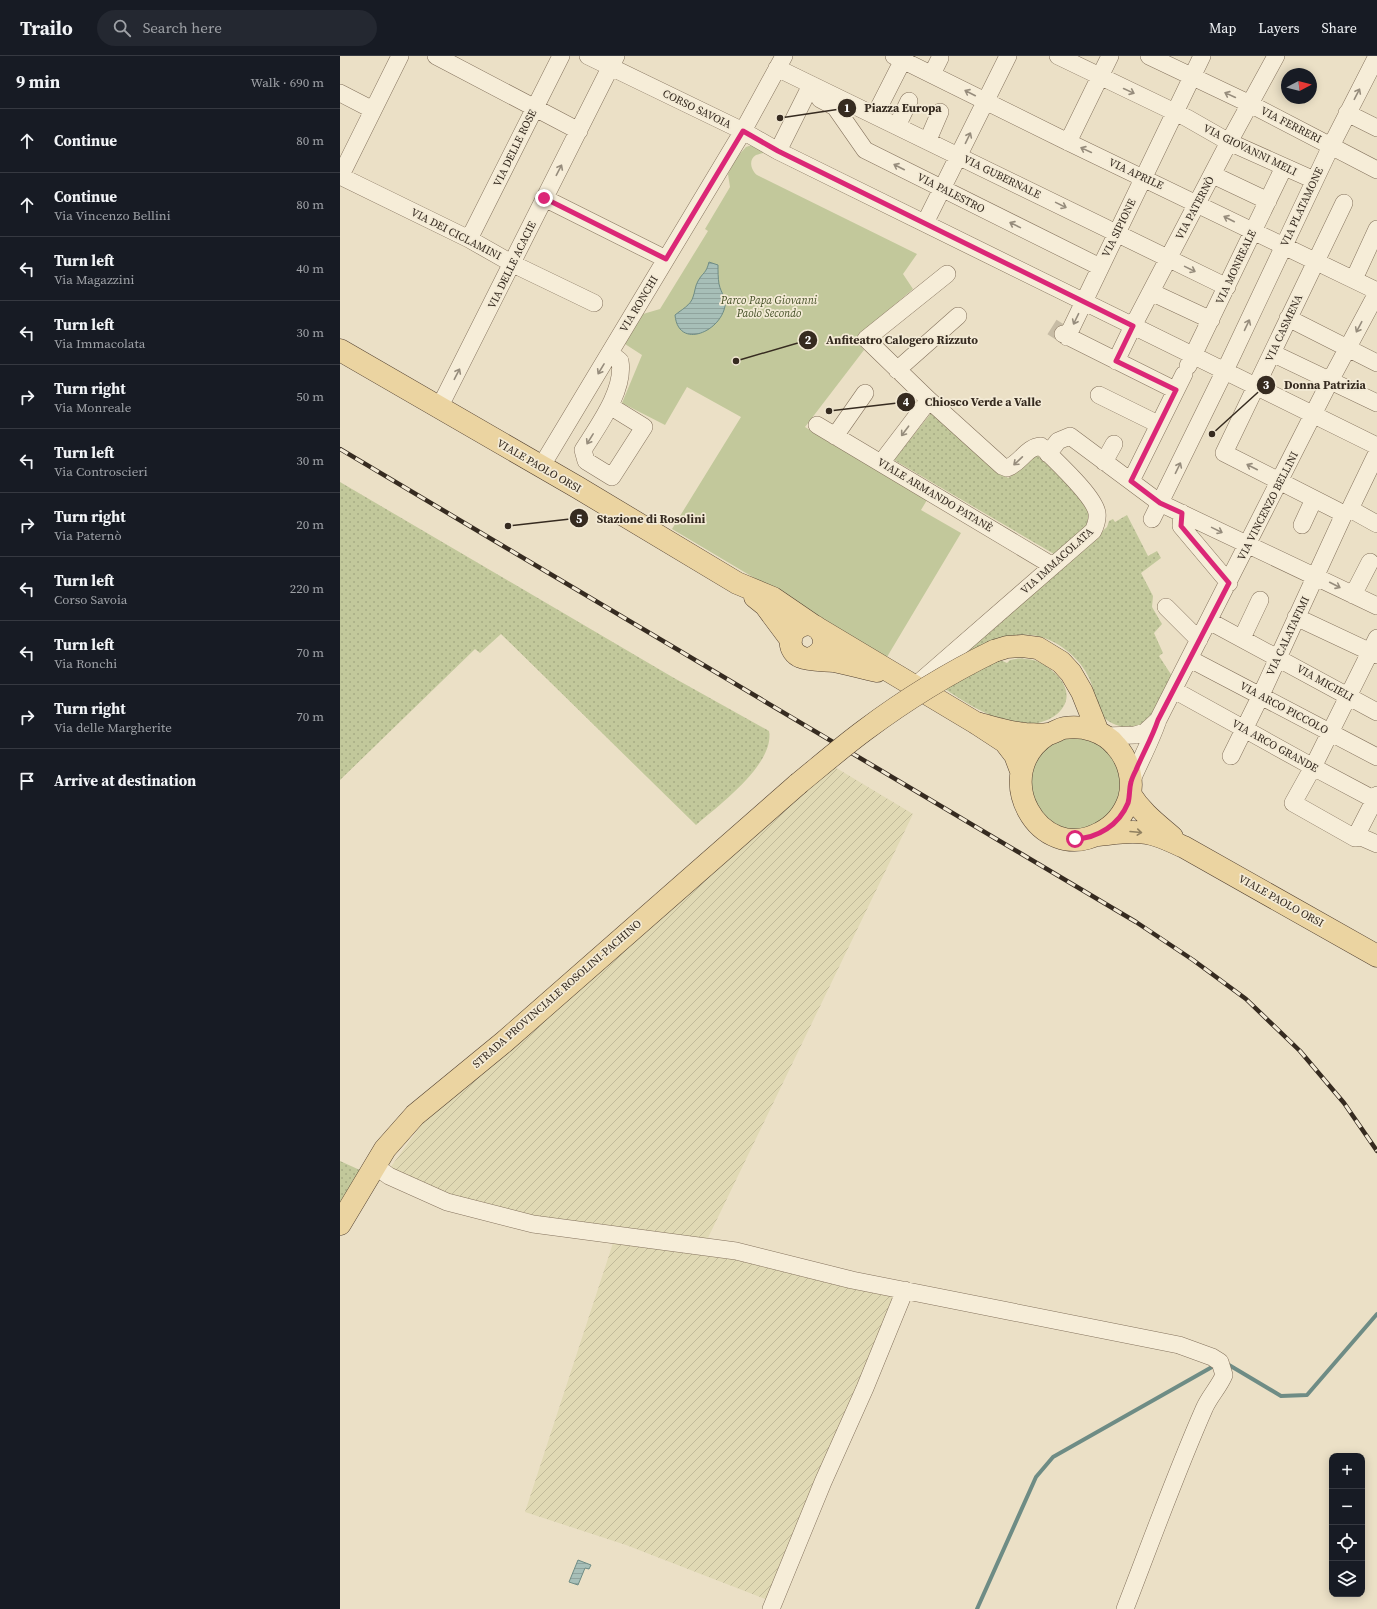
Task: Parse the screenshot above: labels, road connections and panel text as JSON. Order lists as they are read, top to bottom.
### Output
{
  "streets": {
    "main road": ["VIALE PAOLO ORSI", "STRADA PROVINCIALE ROSOLINI-PACHINO"],
    "street": [
      "CORSO SAVOIA",
      "VIA FERRERI",
      "VIA DELLE ROSE",
      "VIA GIOVANNI MELI",
      "VIA APRILE",
      "VIA GUBERNALE",
      "VIA PALESTRO",
      "VIA PLATAMONE",
      "VIA PATERNÒ",
      "VIA SIPIONE",
      "VIA DEI CICLAMINI",
      "VIA DELLE ACACIE",
      "VIA MONREALE",
      "VIA RONCHI",
      "VIA CASMENA",
      "VIALE ARMANDO PATANÈ",
      "VIA VINCENZO BELLINI",
      "VIA IMMACOLATA",
      "VIA CALATAFIMI",
      "VIA MICIELI",
      "VIA ARCO PICCOLO",
      "VIA ARCO GRANDE"
    ]
  },
  "crossings": [
    ["CORSO SAVOIA", "VIA PLATAMONE"],
    ["CORSO SAVOIA", "VIA PATERNÒ"],
    ["CORSO SAVOIA", "VIA SIPIONE"],
    ["CORSO SAVOIA", "VIA DELLE ACACIE"],
    ["CORSO SAVOIA", "VIA MONREALE"],
    ["CORSO SAVOIA", "VIA RONCHI"],
    ["CORSO SAVOIA", "VIA CASMENA"],
    ["VIA FERRERI", "VIA PLATAMONE"],
    ["VIA FERRERI", "VIA PATERNÒ"],
    ["VIA FERRERI", "VIA SIPIONE"],
    ["VIA DELLE ROSE", "VIA DEI CICLAMINI"],
    ["VIA GIOVANNI MELI", "VIA PLATAMONE"],
    ["VIA GIOVANNI MELI", "VIA PATERNÒ"],
    ["VIA GIOVANNI MELI", "VIA SIPIONE"],
    ["VIA GIOVANNI MELI", "VIA MONREALE"],
    ["VIA APRILE", "VIA PLATAMONE"],
    ["VIA APRILE", "VIA PATERNÒ"],
    ["VIA APRILE", "VIA SIPIONE"],
    ["VIA APRILE", "VIA MONREALE"],
    ["VIA APRILE", "VIA CASMENA"],
    ["VIA APRILE", "VIA VINCENZO BELLINI"],
    ["VIA GUBERNALE", "VIA PALESTRO"],
    ["VIA GUBERNALE", "VIA PATERNÒ"],
    ["VIA GUBERNALE", "VIA SIPIONE"],
    ["VIA GUBERNALE", "VIA MONREALE"],
    ["VIA GUBERNALE", "VIA RONCHI"],
    ["VIA PALESTRO", "VIA SIPIONE"],
    ["VIA PATERNÒ", "VIA SIPIONE"],
    ["VIA DEI CICLAMINI", "VIA DELLE ACACIE"],
    ["VIA DELLE ACACIE", "VIALE PAOLO ORSI"],
    ["VIA RONCHI", "VIALE PAOLO ORSI"],
    ["VIA CASMENA", "VIA VINCENZO BELLINI"],
    ["VIALE ARMANDO PATANÈ", "VIA IMMACOLATA"],
    ["VIA VINCENZO BELLINI", "VIA MICIELI"],
    ["VIA VINCENZO BELLINI", "VIA ARCO PICCOLO"],
    ["VIA VINCENZO BELLINI", "VIA ARCO GRANDE"],
    ["VIA CALATAFIMI", "VIA MICIELI"],
    ["VIA CALATAFIMI", "VIA ARCO PICCOLO"],
    ["VIA CALATAFIMI", "VIA ARCO GRANDE"]
  ],
  "one_way": [
    "VIA GIOVANNI MELI",
    "VIA PALESTRO",
    "VIA PLATAMONE",
    "VIA DELLE ACACIE"
  ],
  "parks": ["Parco Papa Giovanni Paolo Secondo"],
  "places": [
    "Piazza Europa",
    "Anfiteatro Calogero Rizzuto",
    "Chiosco Verde a Valle",
    "Donna Patrizia",
    "Stazione di Rosolini"
  ],
  "north": "right",
  "page": {
    "header": "Trailo",
    "search": "Search here",
    "nav": ["Map", "Layers", "Share"],
    "heading": ["9 min", "Walk · 690 m"],
    "list": [
      ["Continue", "80 m"],
      ["Continue", "Via Vincenzo Bellini", "80 m"],
      ["Turn left", "Via Magazzini", "40 m"],
      ["Turn left", "Via Immacolata", "30 m"],
      ["Turn right", "Via Monreale", "50 m"],
      ["Turn left", "Via Controscieri", "30 m"],
      ["Turn right", "Via Paternò", "20 m"],
      ["Turn left", "Corso Savoia", "220 m"],
      ["Turn left", "Via Ronchi", "70 m"],
      ["Turn right", "Via delle Margherite", "70 m"],
      "Arrive at destination"
    ],
    "map_buttons": ["+", "−"]
  }
}
